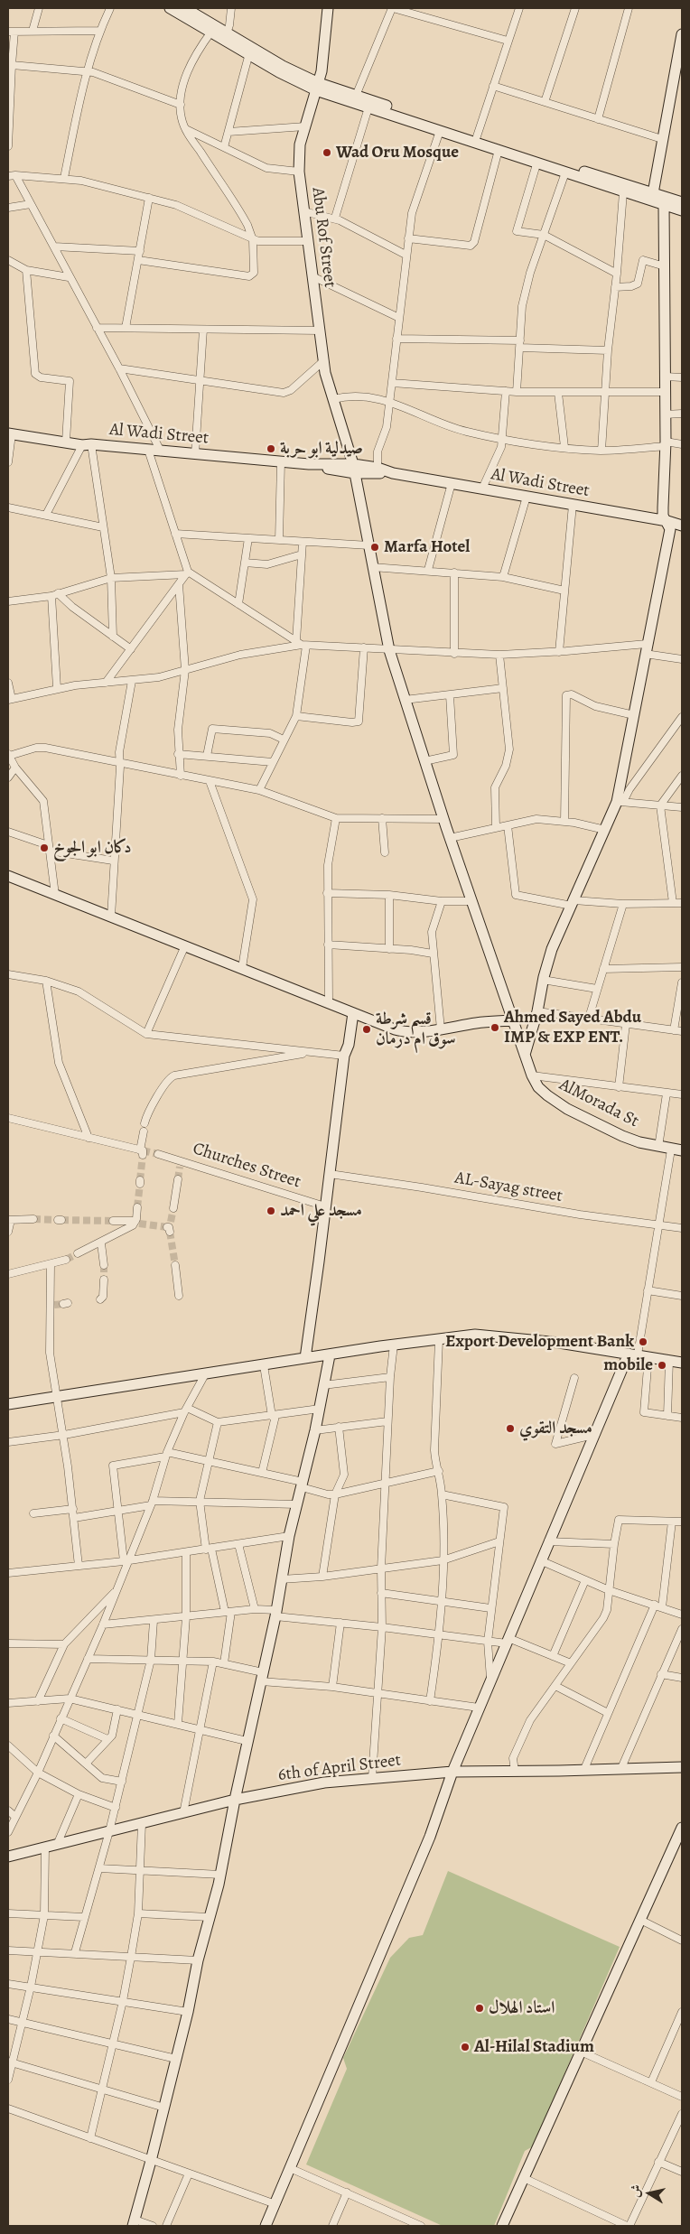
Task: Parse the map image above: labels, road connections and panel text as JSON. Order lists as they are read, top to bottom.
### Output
{
  "streets": {
    "street": [
      "Abu Rof Street",
      "Al Wadi Street",
      "AlMorada St",
      "Churches Street",
      "AL-Sayag street",
      "6th of April Street"
    ]
  },
  "crossings": [
    ["Abu Rof Street", "Al Wadi Street"],
    ["Abu Rof Street", "AlMorada St"]
  ],
  "places": [
    "Wad Oru Mosque",
    "صيدلية ابو حربة",
    "Marfa Hotel",
    "دكان ابو الجوخ",
    "Ahmed Sayed Abdu IMP & EXP ENT.",
    "قسم شرطة سوق ام درمان",
    "مسجد علي احمد",
    "Export Development Bank",
    "mobile",
    "مسجد التقوي",
    "استاد الهلال",
    "Al-Hilal Stadium"
  ],
  "north": "left"
}
